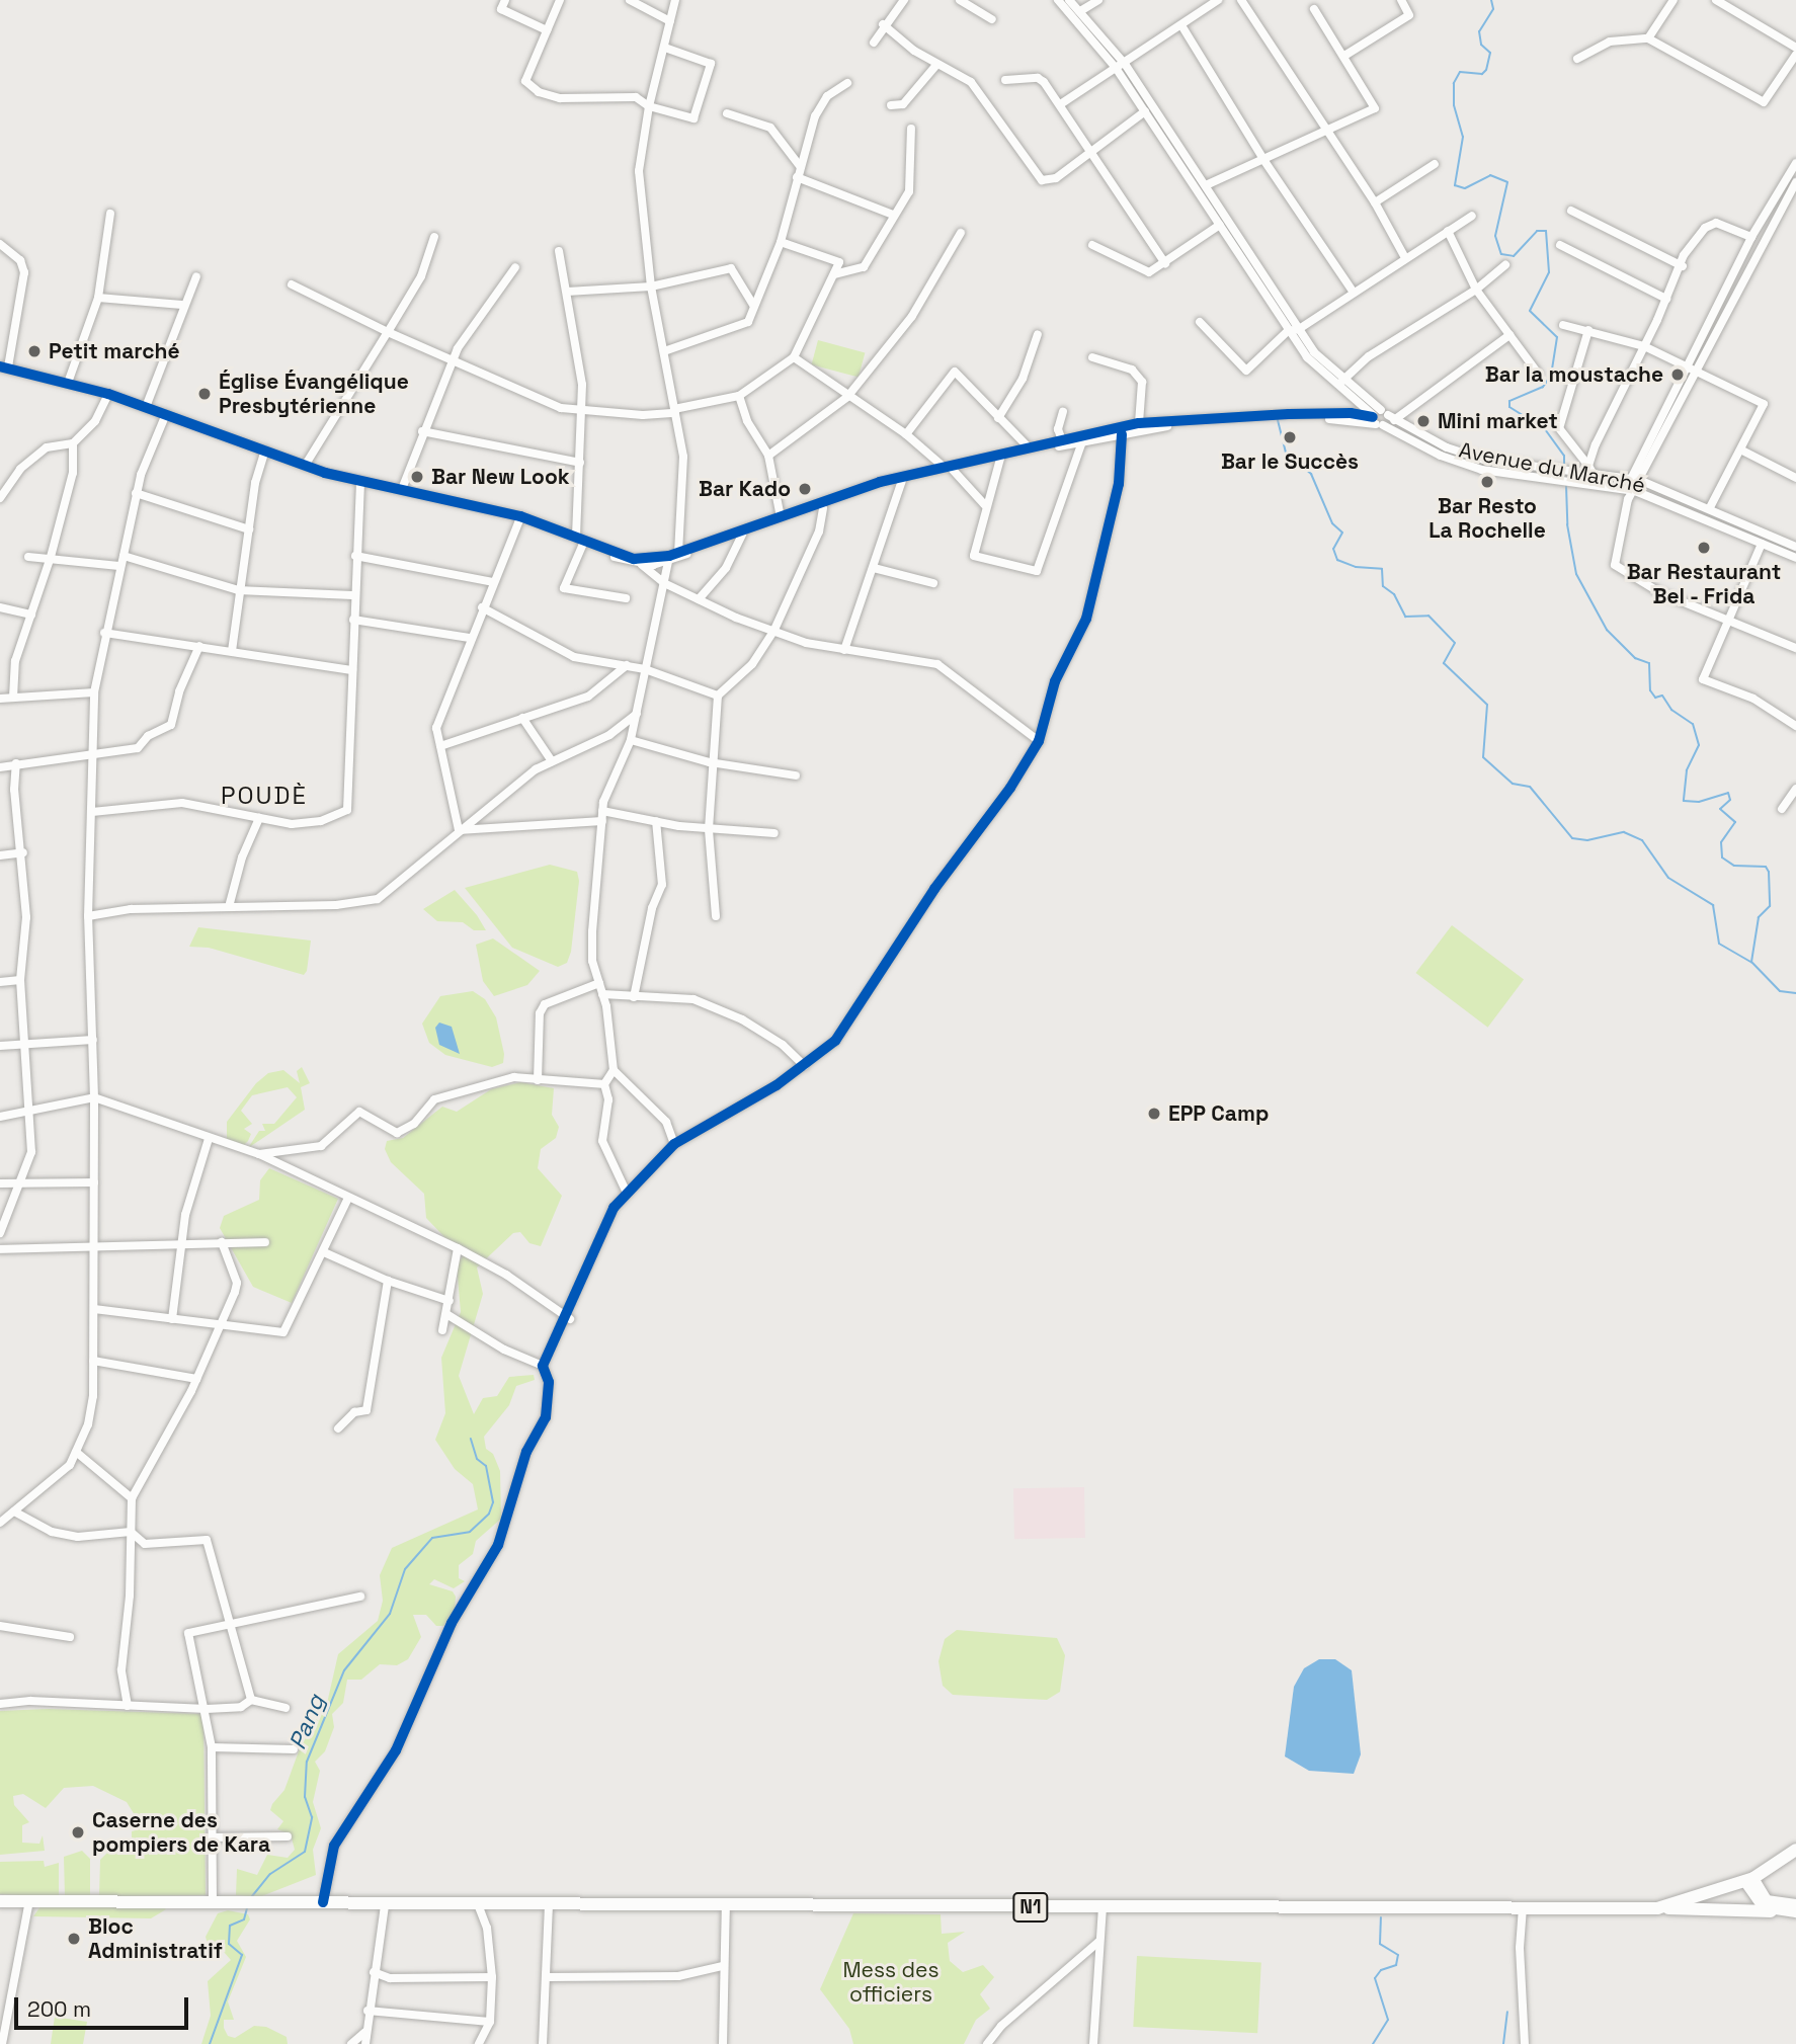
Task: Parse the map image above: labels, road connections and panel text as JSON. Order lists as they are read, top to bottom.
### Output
{
  "streets": {
    "highway": ["N1"],
    "street": ["Avenue du Marché"]
  },
  "districts": ["POUDÈ"],
  "water": ["Pang"],
  "parks": ["Mess des officiers"],
  "places": [
    "Petit marché",
    "Bar la moustache",
    "Église Évangélique Presbytérienne",
    "Mini market",
    "Bar le Succès",
    "Bar New Look",
    "Bar Resto La Rochelle",
    "Bar Kado",
    "Bar Restaurant Bel - Frida",
    "EPP Camp",
    "Caserne des pompiers de Kara",
    "Bloc Administratif"
  ],
  "scale_bar": "200 m"
}
